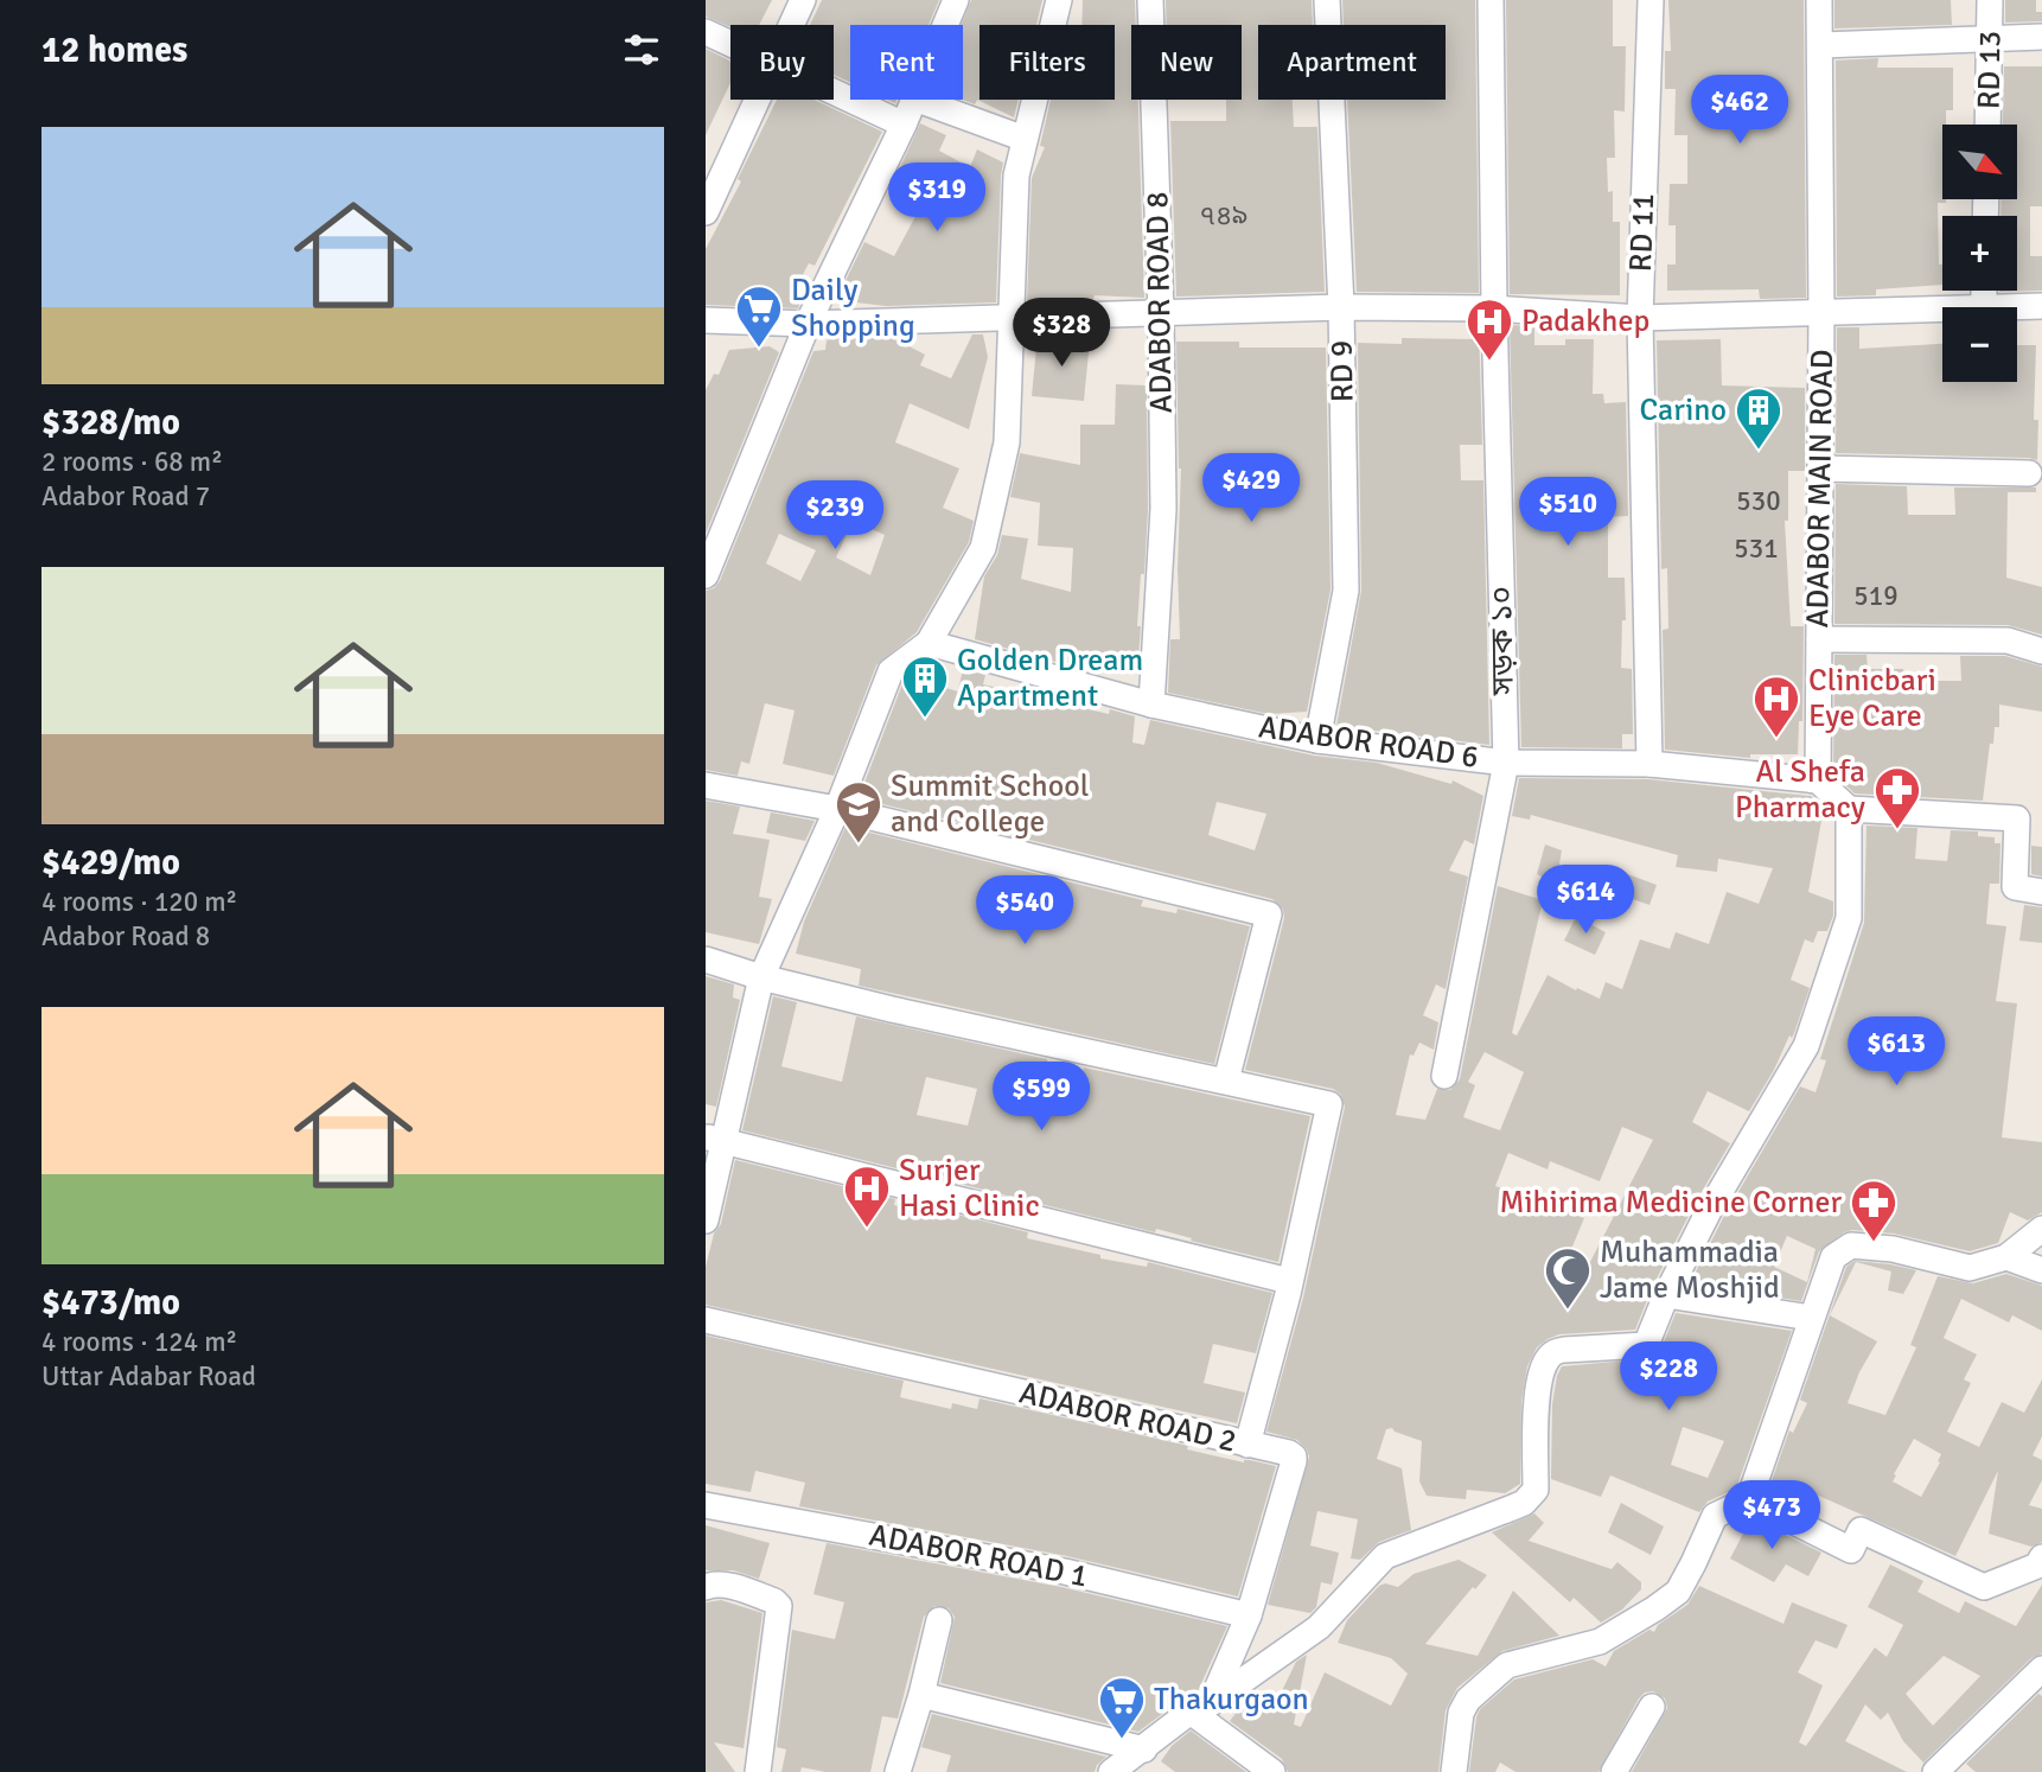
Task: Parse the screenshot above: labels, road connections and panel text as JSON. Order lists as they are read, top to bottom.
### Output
{
  "streets": {
    "street": [
      "RD 13",
      "RD 11",
      "ADABOR ROAD 8",
      "RD 9",
      "ADABOR MAIN ROAD",
      "সড়ক ১০",
      "ADABOR ROAD 6",
      "ADABOR ROAD 2",
      "ADABOR ROAD 1"
    ]
  },
  "crossings": [
    ["RD 11", "ADABOR ROAD 6"],
    ["ADABOR ROAD 8", "ADABOR ROAD 6"],
    ["RD 9", "ADABOR ROAD 6"],
    ["ADABOR MAIN ROAD", "ADABOR ROAD 6"],
    ["সড়ক ১০", "ADABOR ROAD 6"],
    ["ADABOR ROAD 2", "ADABOR ROAD 1"]
  ],
  "places": {
    "supermarket": ["Daily Shopping", "Thakurgaon"],
    "hospital": ["Padakhep", "Clinicbari Eye Care", "Surjer Hasi Clinic"],
    "building": ["Carino", "Golden Dream Apartment"],
    "pharmacy": ["Al Shefa Pharmacy", "Mihirima Medicine Corner"],
    "school or university": ["Summit School and College"],
    "mosque": ["Muhammadia Jame Moshjid"]
  },
  "house_numbers": [
    "৭৪৯",
    "530",
    "531",
    "519"
  ],
  "north": "bottom right",
  "page": {
    "heading": "12 homes",
    "chip": [
      "Buy",
      "Rent",
      "Filters",
      "New",
      "Apartment"
    ],
    "price": [
      "$462",
      "$319",
      "$328",
      "$429",
      "$510",
      "$239",
      "$614",
      "$540",
      "$613",
      "$599",
      "$228",
      "$473"
    ],
    "list": [
      {
        "name": "$328/mo",
        "note": "2 rooms · 68 m² · Adabor Road 7"
      },
      {
        "name": "$429/mo",
        "note": "4 rooms · 120 m² · Adabor Road 8"
      },
      {
        "name": "$473/mo",
        "note": "4 rooms · 124 m² · Uttar Adabar Road"
      }
    ],
    "map_buttons": ["+", "−"]
  }
}
